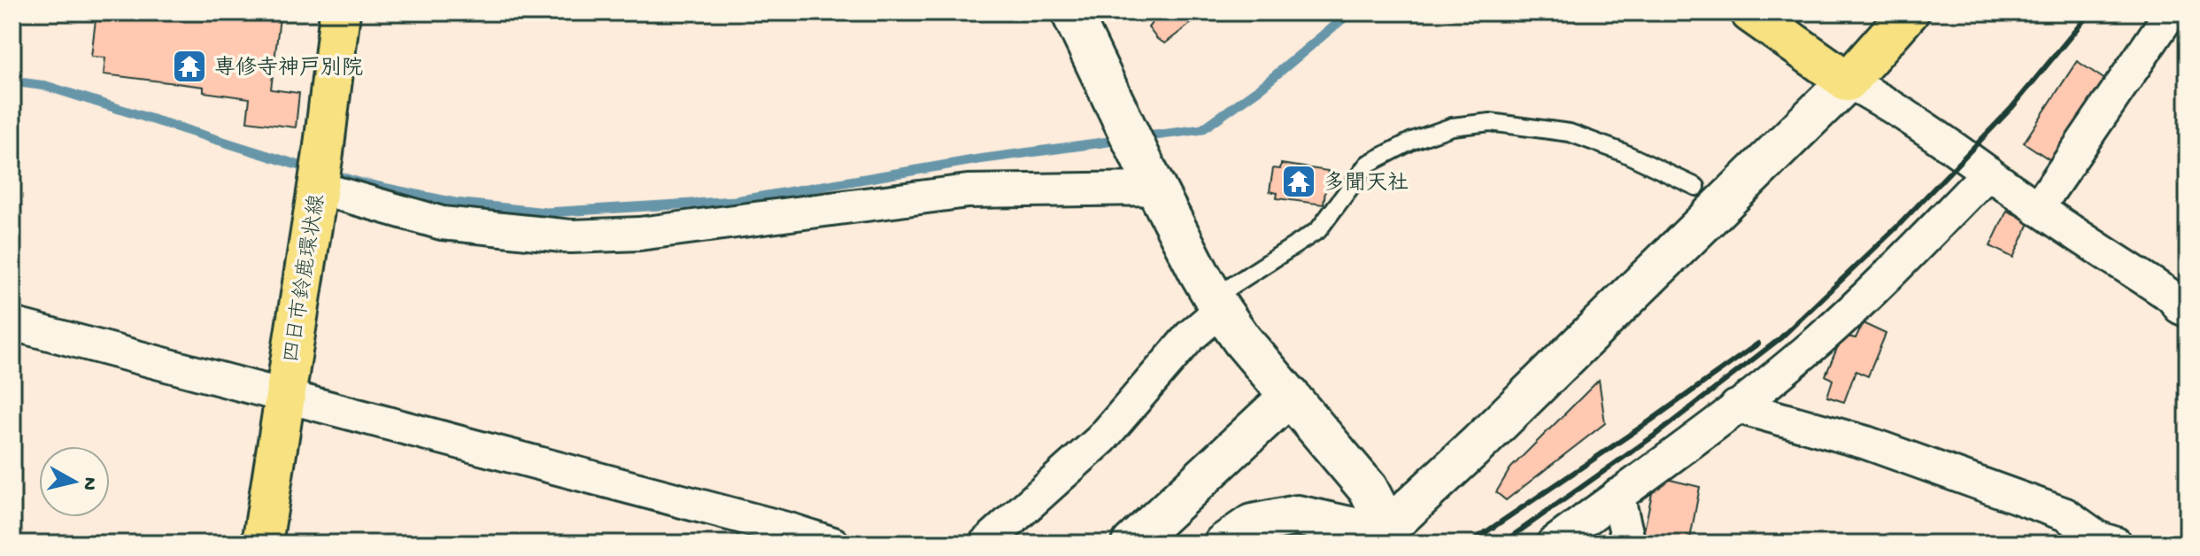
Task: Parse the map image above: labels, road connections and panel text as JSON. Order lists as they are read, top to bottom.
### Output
{
  "streets": {
    "main road": ["四日市鈴鹿環状線"]
  },
  "places": {
    "temple": ["専修寺神戸別院", "多聞天社"]
  },
  "north": "right"
}
